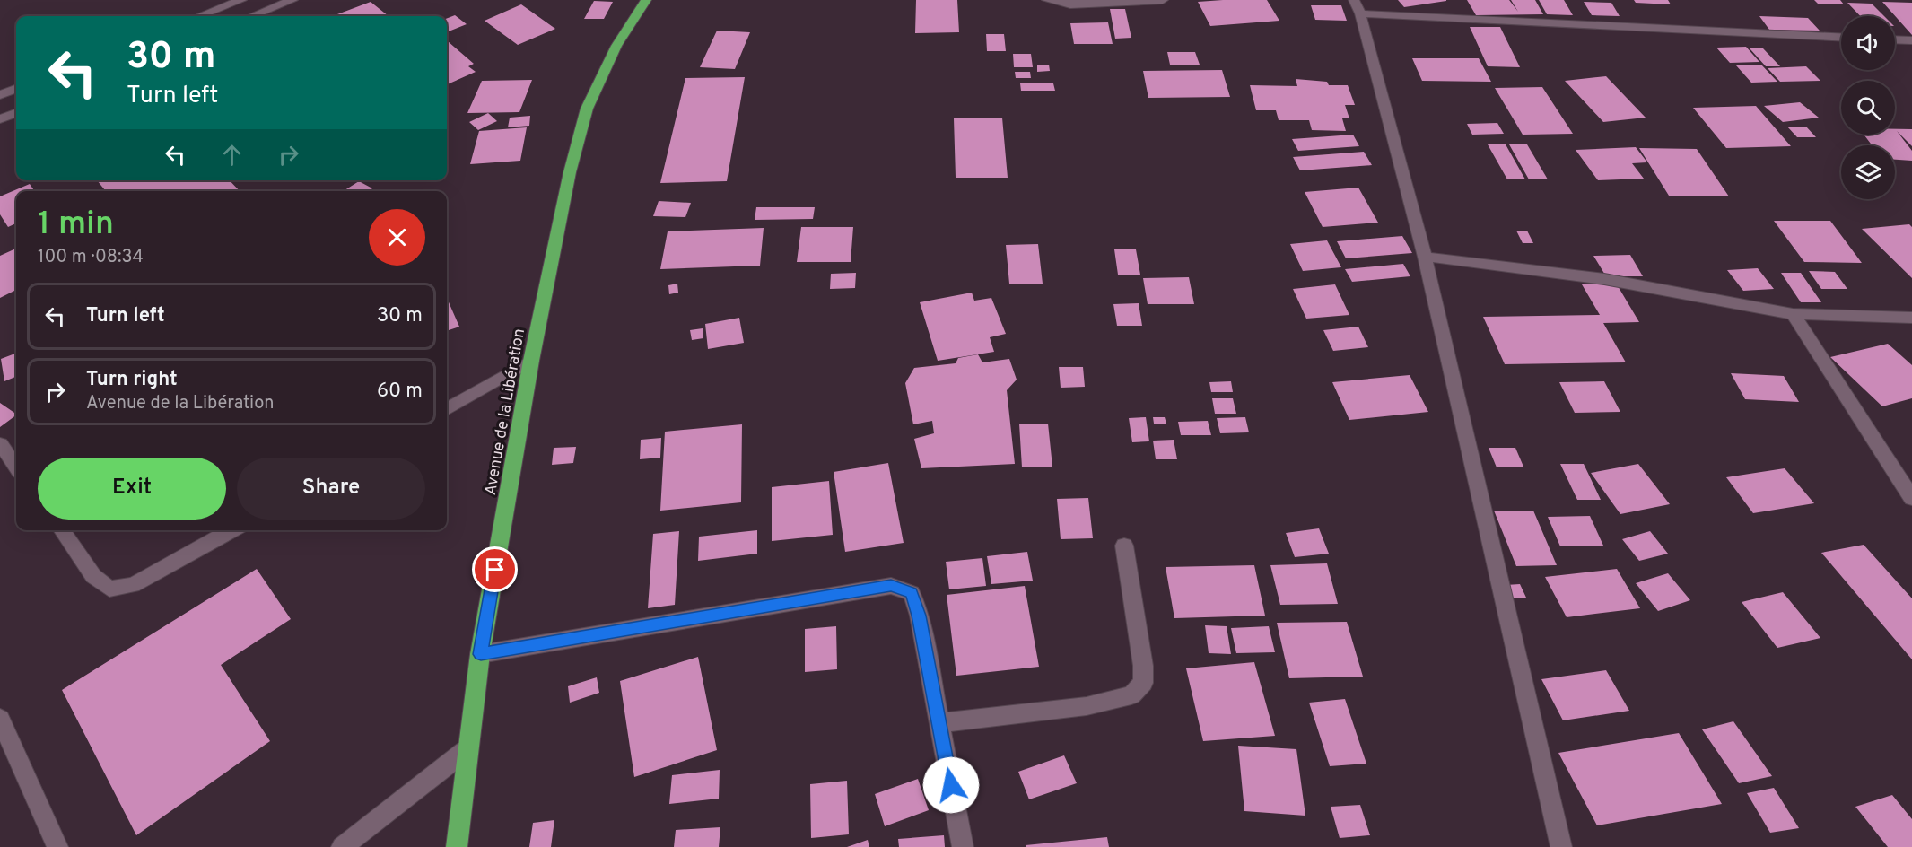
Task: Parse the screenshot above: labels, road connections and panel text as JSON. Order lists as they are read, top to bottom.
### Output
{
  "streets": {
    "highway": ["Avenue de la Libération"]
  },
  "page": {
    "turn": ["30 m", "Turn left"],
    "heading": ["1 min", "100 m · 08:34"],
    "list": [
      {
        "name": "Turn left",
        "value": "30 m"
      },
      {
        "name": "Turn right",
        "note": "Avenue de la Libération",
        "value": "60 m"
      }
    ],
    "buttons": ["Exit", "Share"]
  }
}
